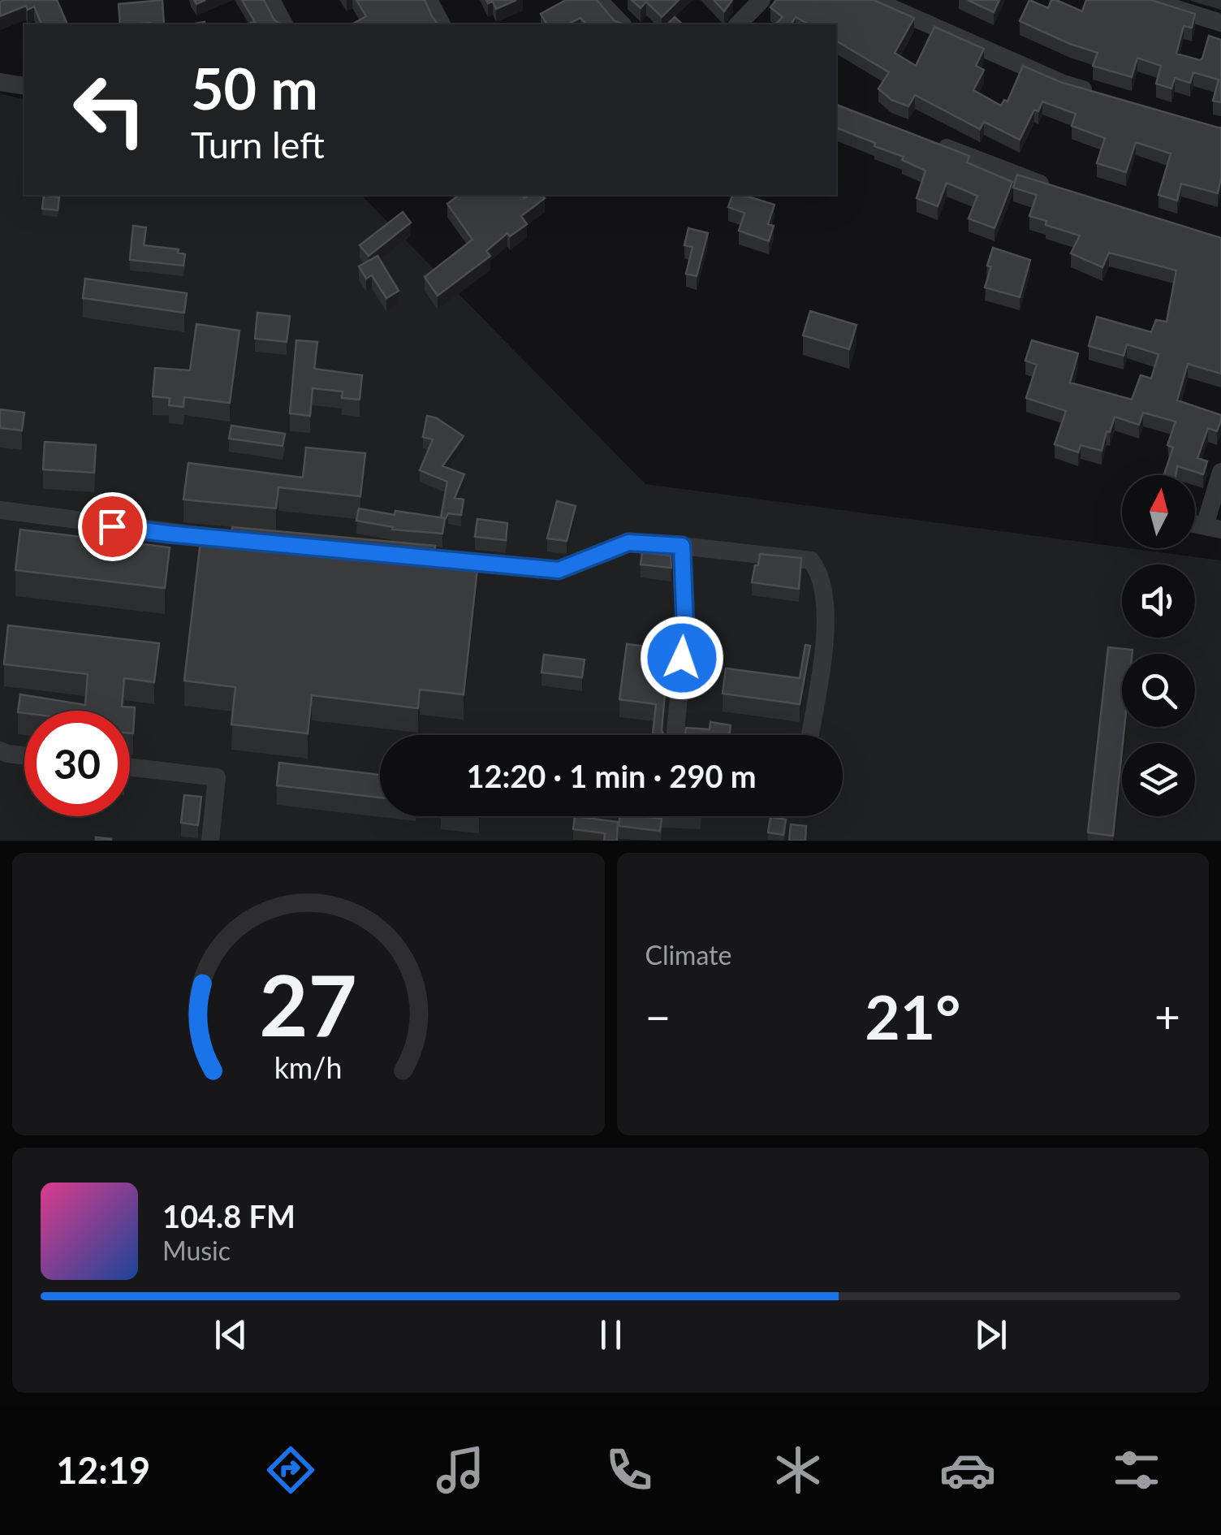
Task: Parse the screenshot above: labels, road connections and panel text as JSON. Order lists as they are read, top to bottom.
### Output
{
  "north": "top",
  "page": {
    "turn": ["50 m", "Turn left"],
    "limit": "30",
    "trip": "12:20 · 1 min · 290 m",
    "tile": "Climate",
    "heat": ["−", "21°", "+"],
    "song": ["104.8 FM", "Music"],
    "tabs": "12:19",
    "gauge": ["27", "km/h"]
  }
}
